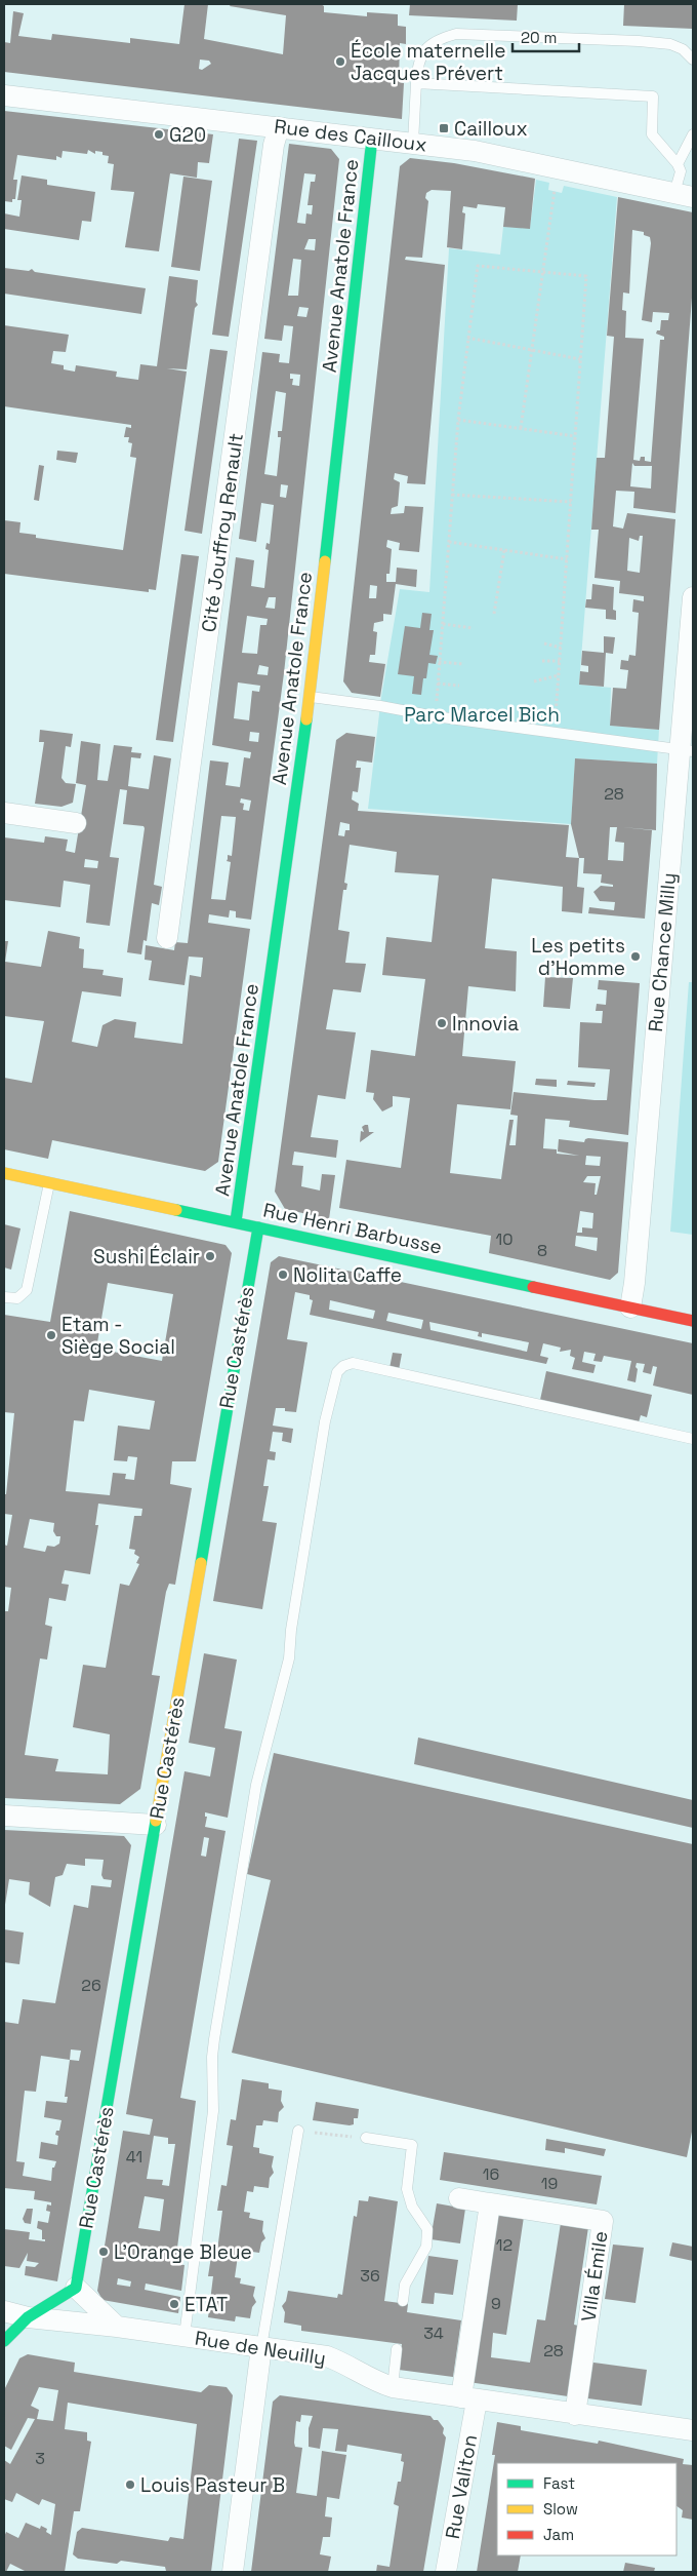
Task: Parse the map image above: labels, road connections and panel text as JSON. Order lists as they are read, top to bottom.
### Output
{
  "streets": {
    "street": [
      "Rue des Cailloux",
      "Avenue Anatole France",
      "Cité Jouffroy Renault",
      "Rue Chance Milly",
      "Rue Henri Barbusse",
      "Rue Castérès",
      "Villa Émile",
      "Rue de Neuilly",
      "Rue Valiton"
    ]
  },
  "crossings": [
    ["Rue des Cailloux", "Avenue Anatole France"],
    ["Rue des Cailloux", "Cité Jouffroy Renault"],
    ["Avenue Anatole France", "Rue Henri Barbusse"],
    ["Rue Chance Milly", "Rue Henri Barbusse"],
    ["Rue Henri Barbusse", "Rue Castérès"],
    ["Villa Émile", "Rue de Neuilly"],
    ["Rue de Neuilly", "Rue Valiton"]
  ],
  "parks": ["Parc Marcel Bich"],
  "places": {
    "other": [
      "École maternelle Jacques Prévert",
      "G20",
      "Les petits d'Homme",
      "Innovia",
      "Sushi Éclair",
      "Nolita Caffe",
      "Etam - Siège Social",
      "L'Orange Bleue",
      "ETAT",
      "Louis Pasteur B"
    ],
    "transit": ["Cailloux"]
  },
  "house_numbers": [
    "28",
    "10",
    "8",
    "26",
    "41",
    "16",
    "19",
    "12",
    "36",
    "9",
    "34",
    "28",
    "3"
  ],
  "legend": ["Fast", "Slow", "Jam"],
  "scale_bar": "20 m"
}
